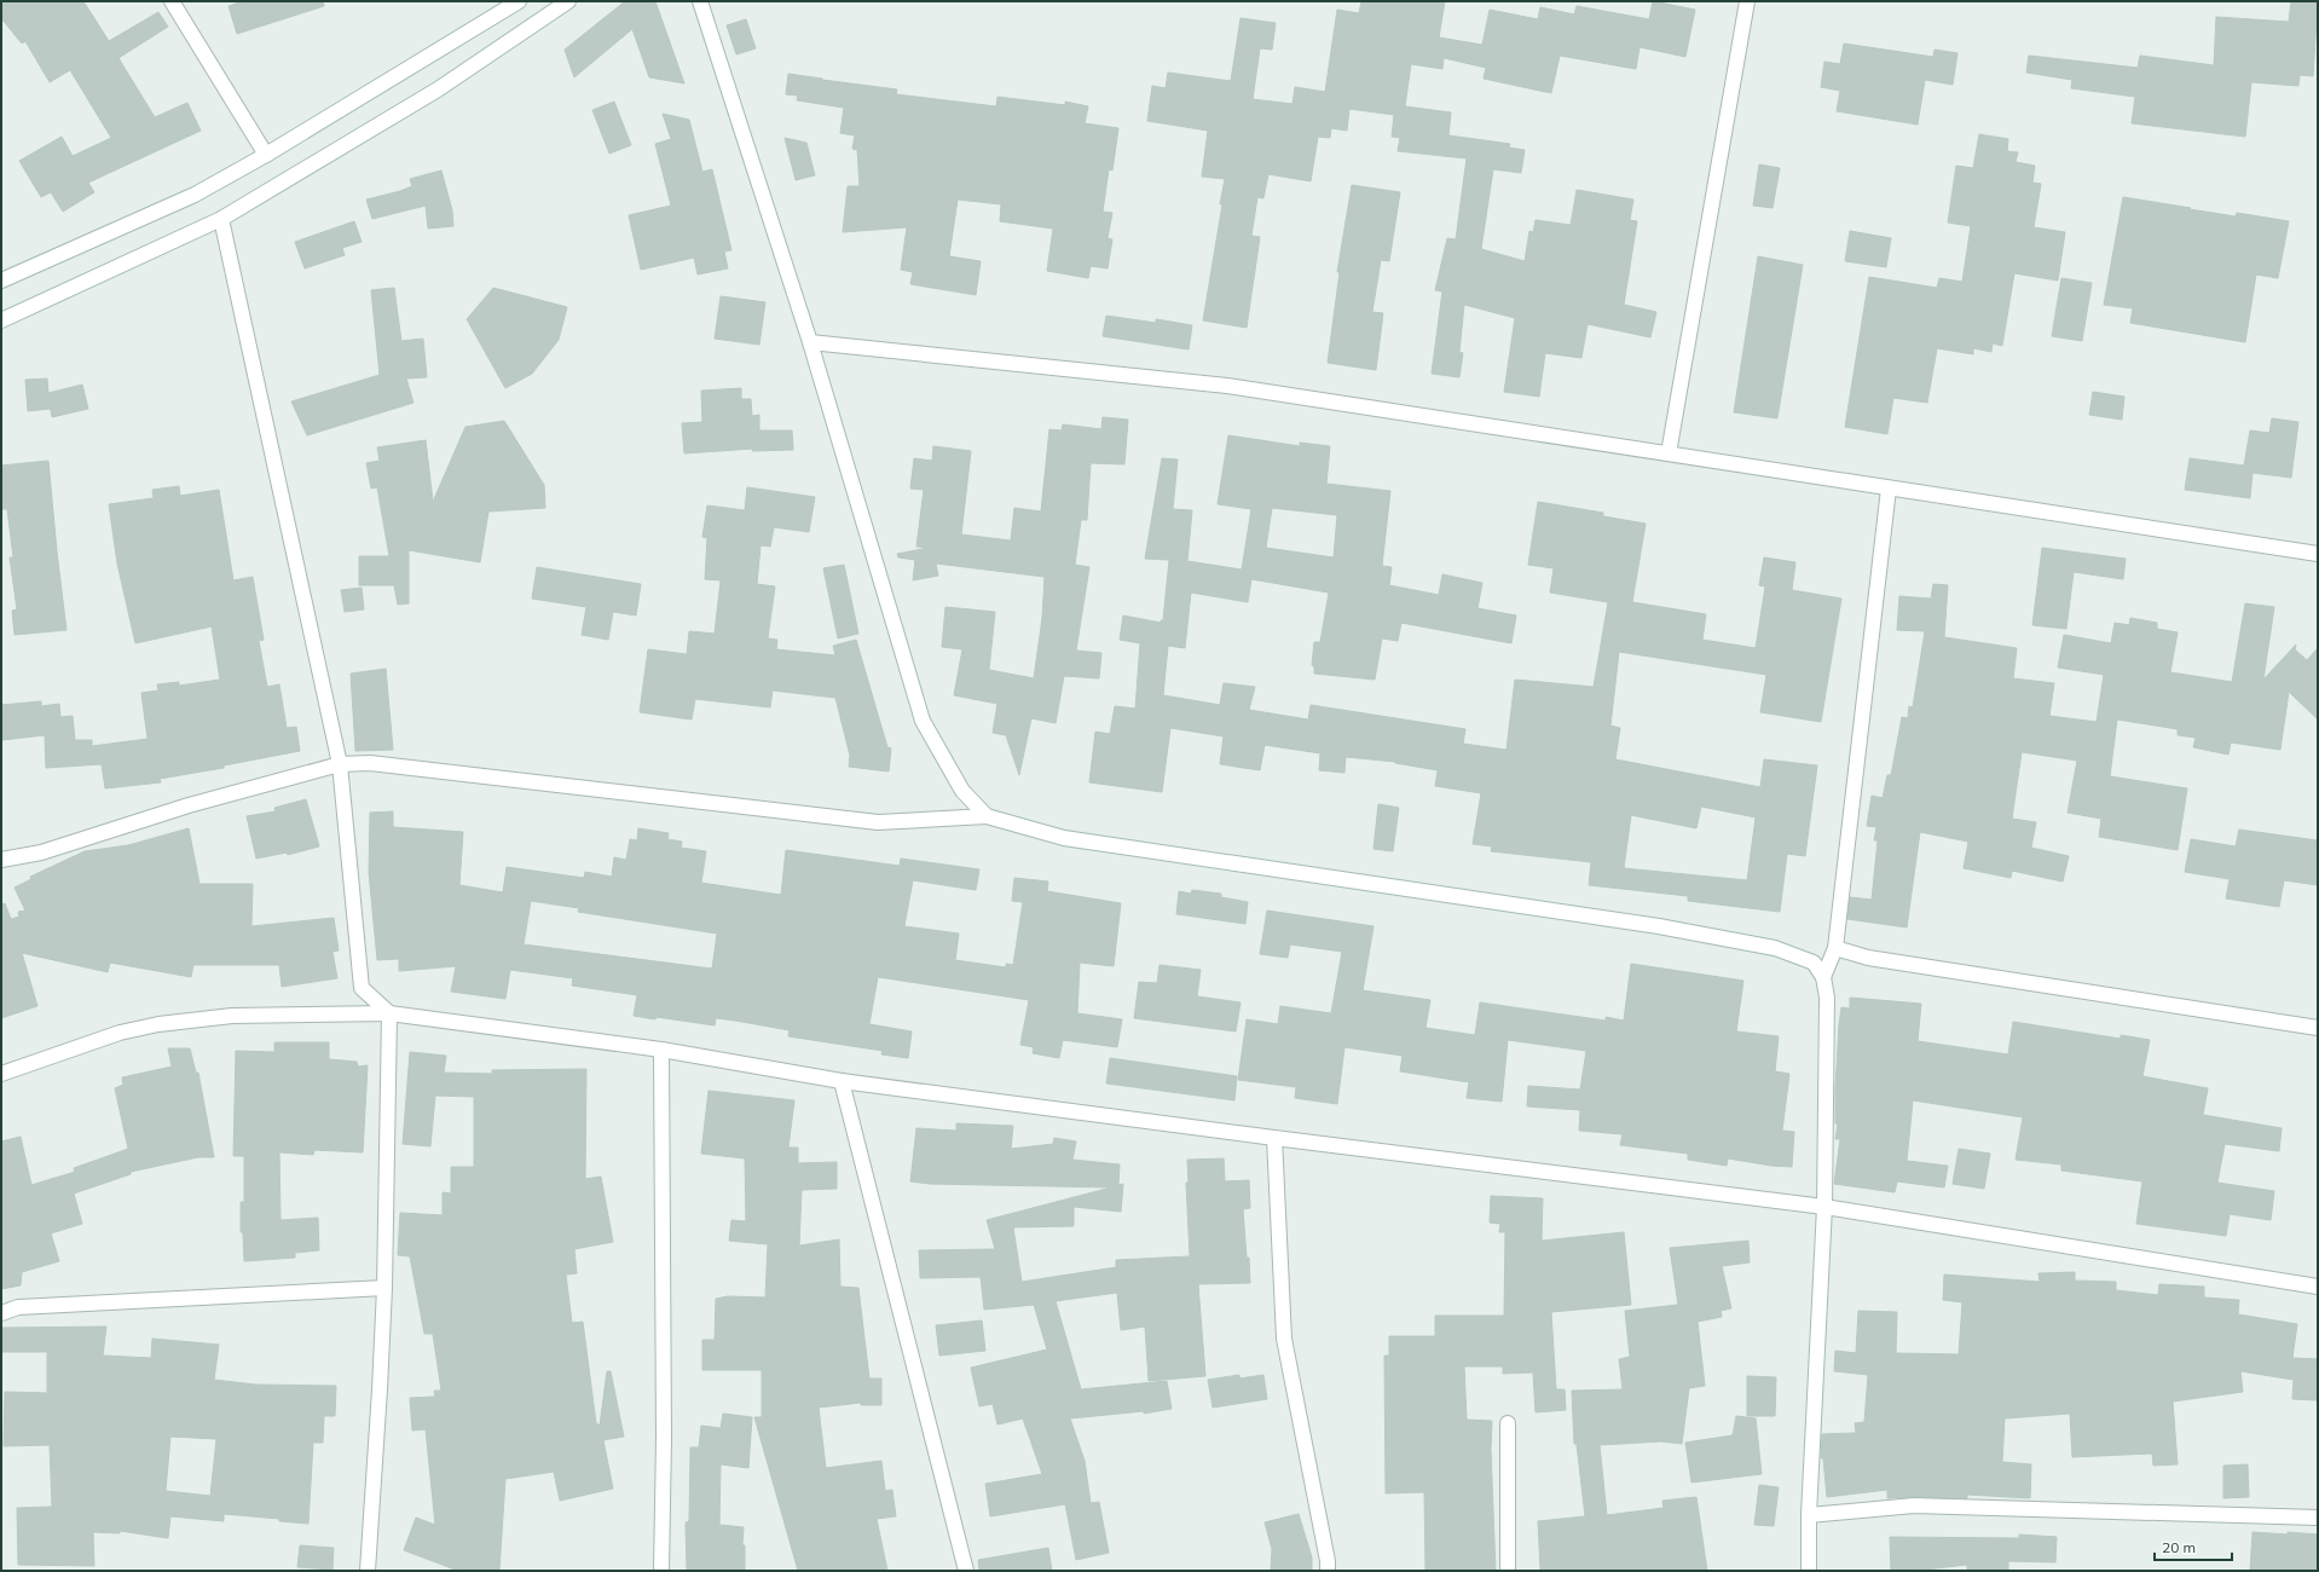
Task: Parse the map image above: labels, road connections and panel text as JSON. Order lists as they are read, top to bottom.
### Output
{
  "scale_bar": "20 m"
}
